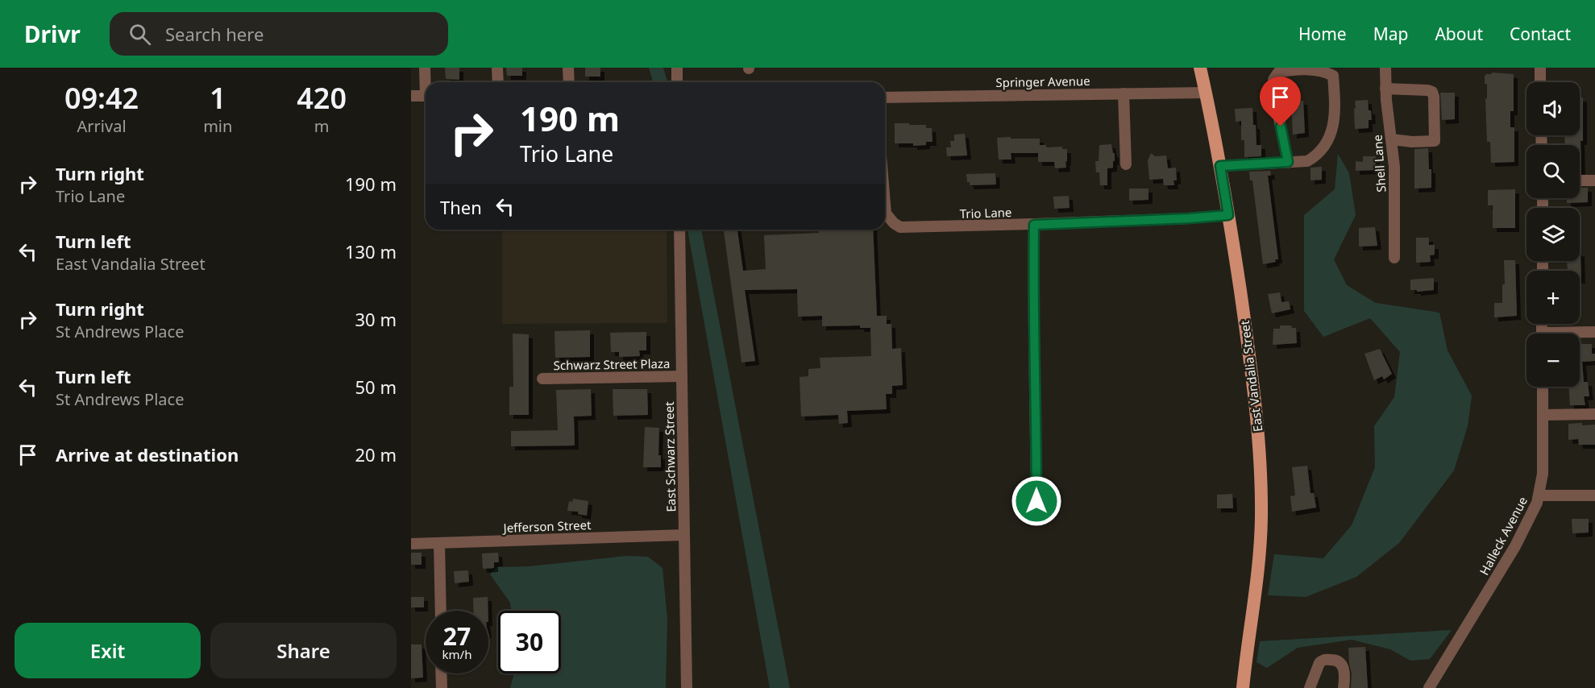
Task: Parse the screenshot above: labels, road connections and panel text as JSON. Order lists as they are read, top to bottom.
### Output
{
  "streets": {
    "main road": ["East Vandalia Street"],
    "street": [
      "Springer Avenue",
      "Shell Lane",
      "Trio Lane",
      "Schwarz Street Plaza",
      "East Schwarz Street",
      "Jefferson Street",
      "Halleck Avenue"
    ]
  },
  "crossings": [
    ["Springer Avenue", "East Vandalia Street"],
    ["Trio Lane", "East Vandalia Street"],
    ["Schwarz Street Plaza", "East Schwarz Street"],
    ["East Schwarz Street", "Jefferson Street"]
  ],
  "page": {
    "header": "Drivr",
    "search": "Search here",
    "nav": [
      "Home",
      "Map",
      "About",
      "Contact"
    ],
    "eta": [
      "09:42",
      "Arrival",
      "1",
      "min",
      "420",
      "m"
    ],
    "map_buttons": ["+", "−"],
    "turn": ["190 m", "Trio Lane"],
    "list": [
      {
        "name": "Turn right",
        "note": "Trio Lane",
        "value": "190 m"
      },
      {
        "name": "Turn left",
        "note": "East Vandalia Street",
        "value": "130 m"
      },
      {
        "name": "Turn right",
        "note": "St Andrews Place",
        "value": "30 m"
      },
      {
        "name": "Turn left",
        "note": "St Andrews Place",
        "value": "50 m"
      },
      {
        "name": "Arrive at destination",
        "value": "20 m"
      }
    ],
    "then": "Then",
    "speed": "27 km/h",
    "limit": "30",
    "buttons": ["Exit", "Share"]
  }
}
